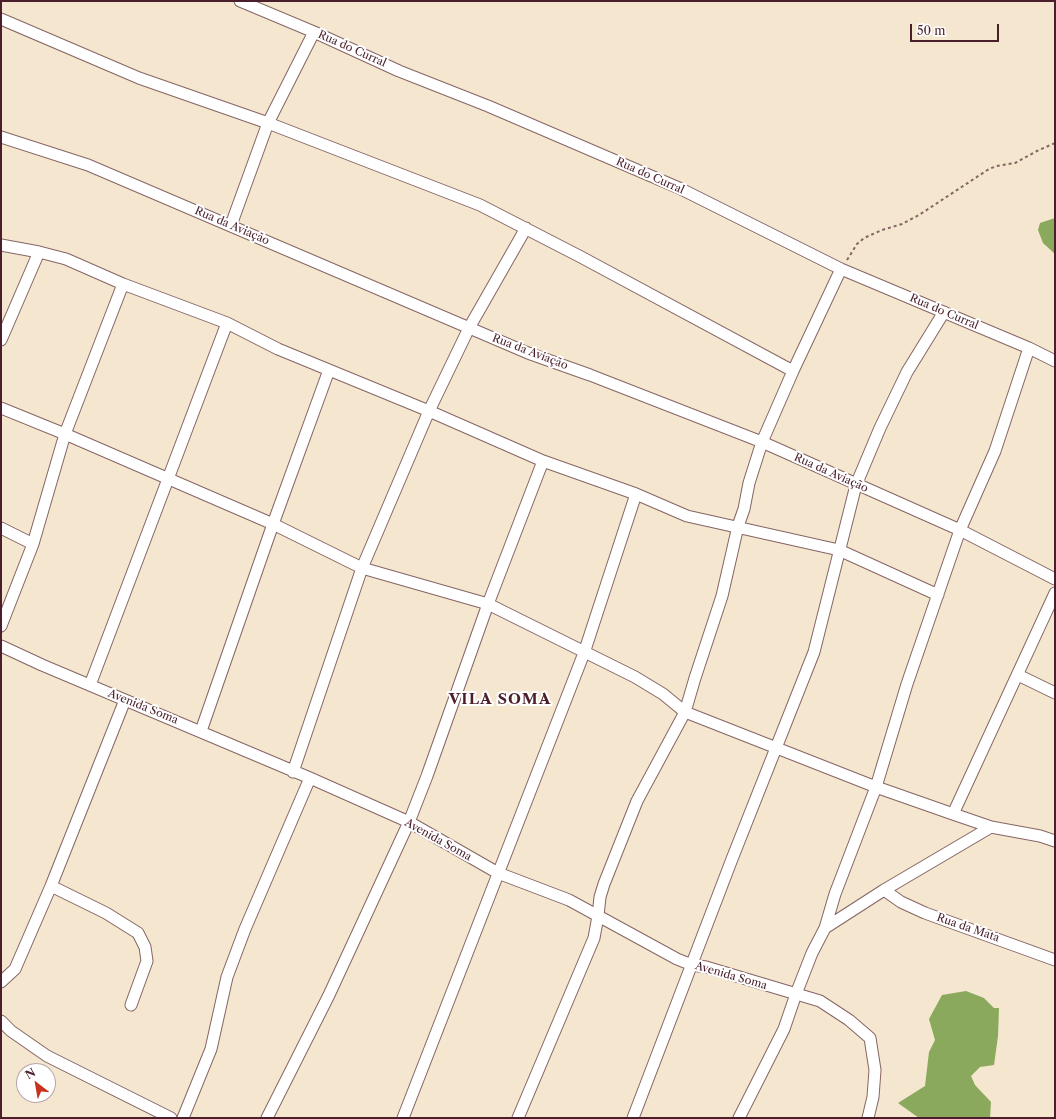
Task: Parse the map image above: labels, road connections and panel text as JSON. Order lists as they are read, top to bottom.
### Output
{
  "streets": {
    "street": [
      "Rua do Curral",
      "Rua da Aviação",
      "Avenida Soma",
      "Rua da Mata"
    ]
  },
  "districts": ["VILA SOMA"],
  "scale_bar": "50 m",
  "north": "top left"
}
